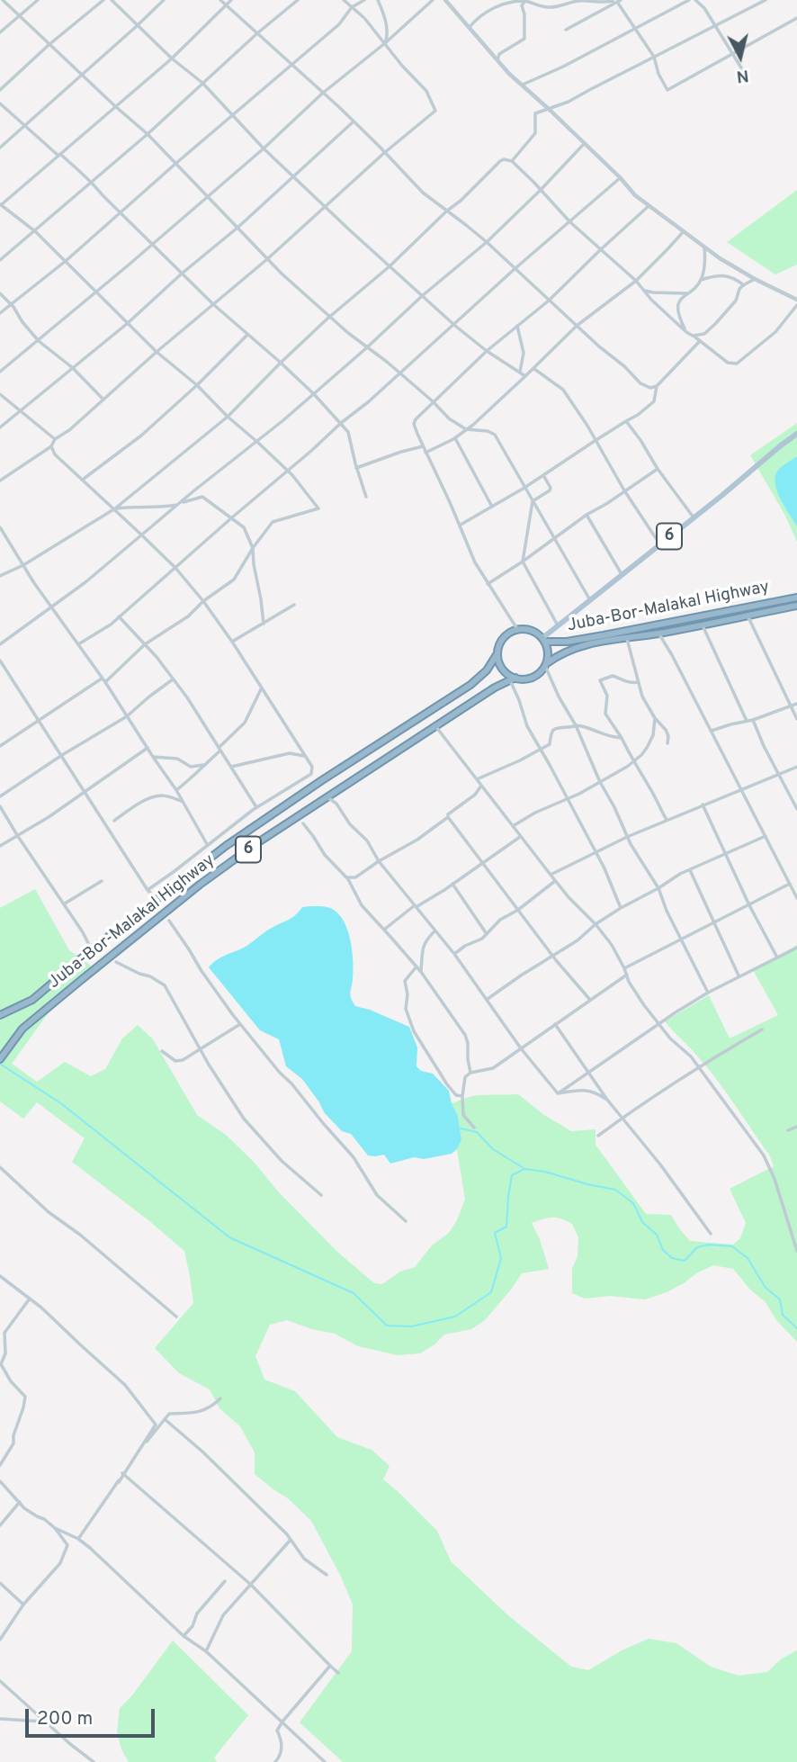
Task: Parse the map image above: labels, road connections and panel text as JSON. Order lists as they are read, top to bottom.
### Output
{
  "streets": {
    "highway": ["6", "Juba-Bor-Malakal Highway"]
  },
  "scale_bar": "200 m",
  "north": "bottom"
}
